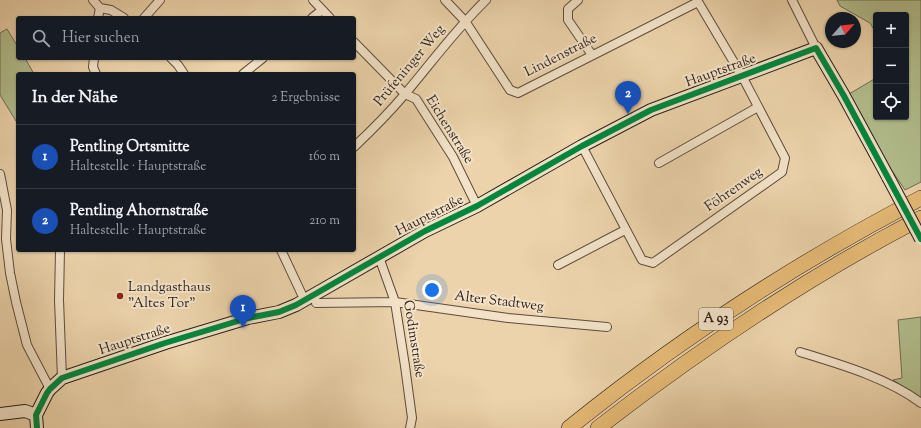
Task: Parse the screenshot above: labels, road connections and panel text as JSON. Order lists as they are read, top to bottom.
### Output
{
  "streets": {
    "highway": ["A 93"],
    "street": [
      "Lindenstraße",
      "Prüfeninger Weg",
      "Hauptstraße",
      "Eichenstraße",
      "Föhrenweg",
      "Alter Stadtweg",
      "Godimstraße"
    ]
  },
  "crossings": [
    ["Lindenstraße", "Prüfeninger Weg"],
    ["Lindenstraße", "Föhrenweg"],
    ["Prüfeninger Weg", "Eichenstraße"],
    ["Hauptstraße", "Eichenstraße"],
    ["Hauptstraße", "Föhrenweg"],
    ["Hauptstraße", "Godimstraße"],
    ["Alter Stadtweg", "Godimstraße"]
  ],
  "places": ["Landgasthaus \"Altes Tor\""],
  "north": "top right",
  "page": {
    "map_buttons": ["+", "−"],
    "search": "Hier suchen",
    "heading": ["In der Nähe", "2 Ergebnisse"],
    "pins": ["2", "1"],
    "list": [
      {
        "mark": "1",
        "name": "Pentling Ortsmitte",
        "note": "Haltestelle · Hauptstraße",
        "value": "160 m"
      },
      {
        "mark": "2",
        "name": "Pentling Ahornstraße",
        "note": "Haltestelle · Hauptstraße",
        "value": "210 m"
      }
    ]
  }
}
